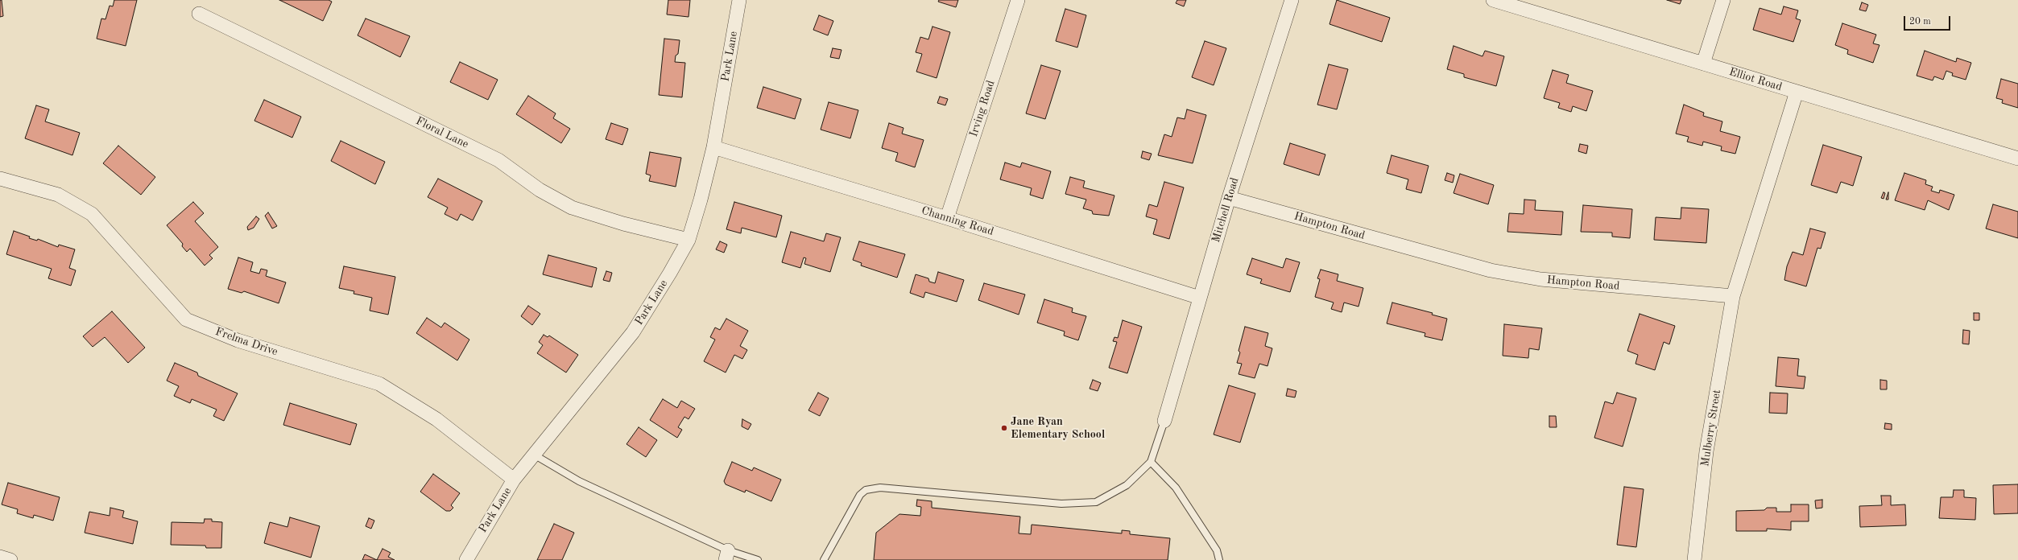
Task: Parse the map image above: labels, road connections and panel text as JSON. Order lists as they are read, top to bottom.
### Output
{
  "streets": {
    "street": [
      "Park Lane",
      "Elliot Road",
      "Irving Road",
      "Floral Lane",
      "Mitchell Road",
      "Channing Road",
      "Hampton Road",
      "Frelma Drive",
      "Mulberry Street"
    ]
  },
  "crossings": [
    ["Park Lane", "Floral Lane"],
    ["Park Lane", "Channing Road"],
    ["Park Lane", "Frelma Drive"],
    ["Irving Road", "Channing Road"],
    ["Mitchell Road", "Channing Road"],
    ["Mitchell Road", "Hampton Road"],
    ["Hampton Road", "Mulberry Street"]
  ],
  "places": ["Jane Ryan Elementary School"],
  "scale_bar": "20 m"
}
